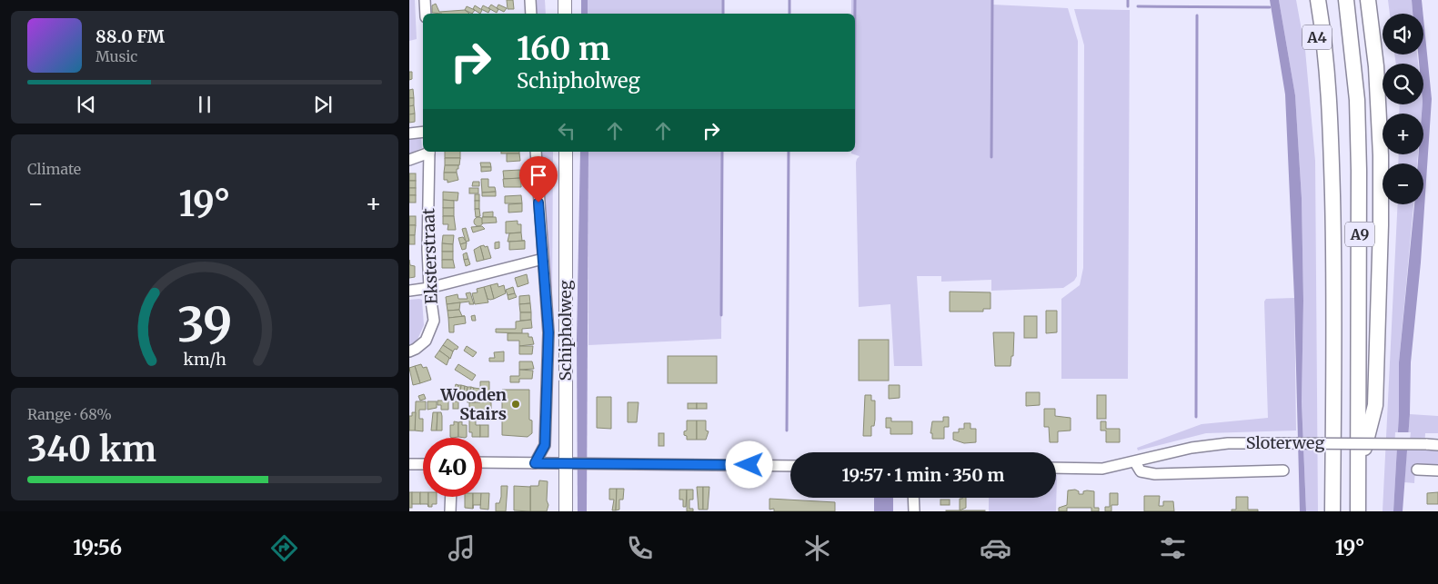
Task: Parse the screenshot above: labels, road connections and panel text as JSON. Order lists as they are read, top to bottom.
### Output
{
  "streets": {
    "highway": ["A4", "A9"],
    "main road": ["Schipholweg"],
    "street": ["Eksterstraat", "Sloterweg"]
  },
  "crossings": [
    ["A4", "A9"]
  ],
  "places": ["Wooden Stairs"],
  "page": {
    "map_buttons": ["+", "−"],
    "turn": ["160 m", "Schipholweg"],
    "song": ["88.0 FM", "Music"],
    "tile": [
      "Climate",
      ["Range · 68%", "340 km"]
    ],
    "heat": ["−", "19°", "+"],
    "limit": "40",
    "trip": "19:57 · 1 min · 350 m",
    "tabs": ["19:56", "19°"],
    "gauge": ["39", "km/h"]
  }
}
